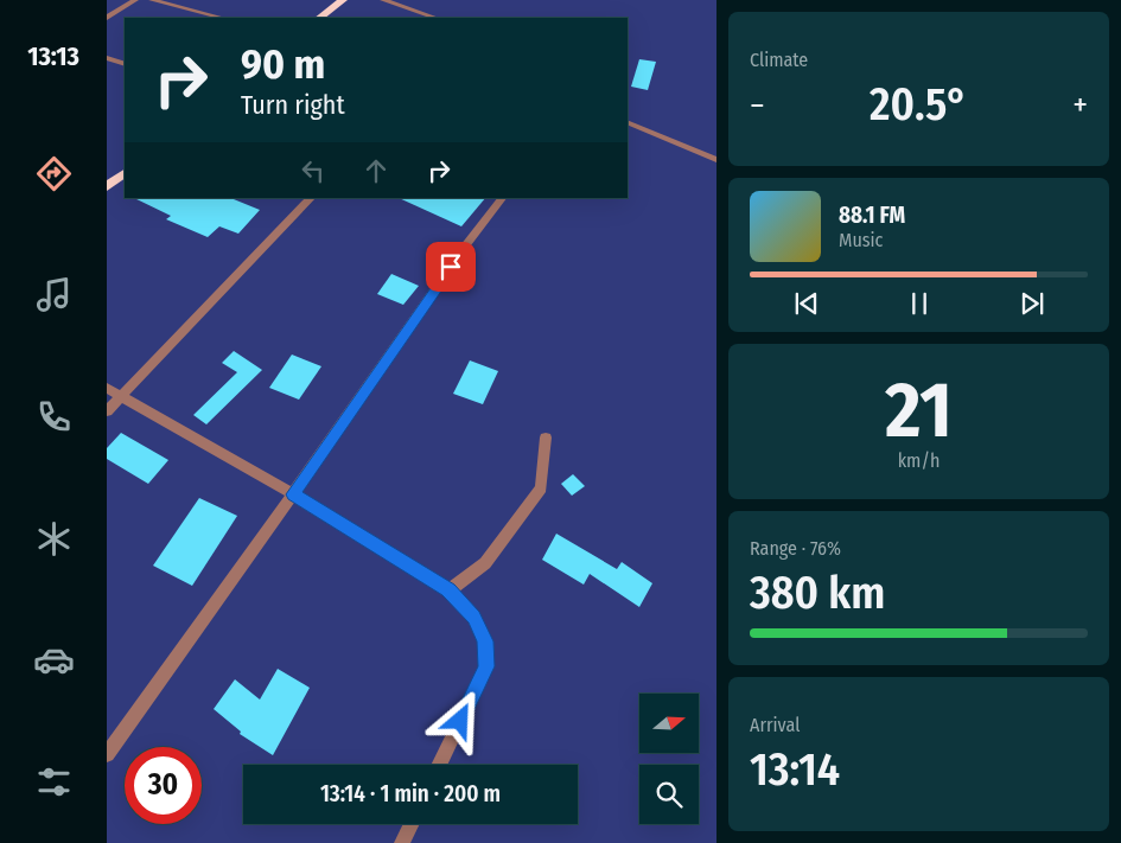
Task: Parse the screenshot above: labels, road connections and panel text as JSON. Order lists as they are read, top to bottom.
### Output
{
  "north": "right",
  "page": {
    "tabs": "13:13",
    "tile": [
      "Climate",
      ["21", "km/h"],
      ["Range · 76%", "380 km"],
      ["Arrival", "13:14"]
    ],
    "turn": ["90 m", "Turn right"],
    "heat": ["−", "20.5°", "+"],
    "song": ["88.1 FM", "Music"],
    "limit": "30",
    "trip": "13:14 · 1 min · 200 m"
  }
}
